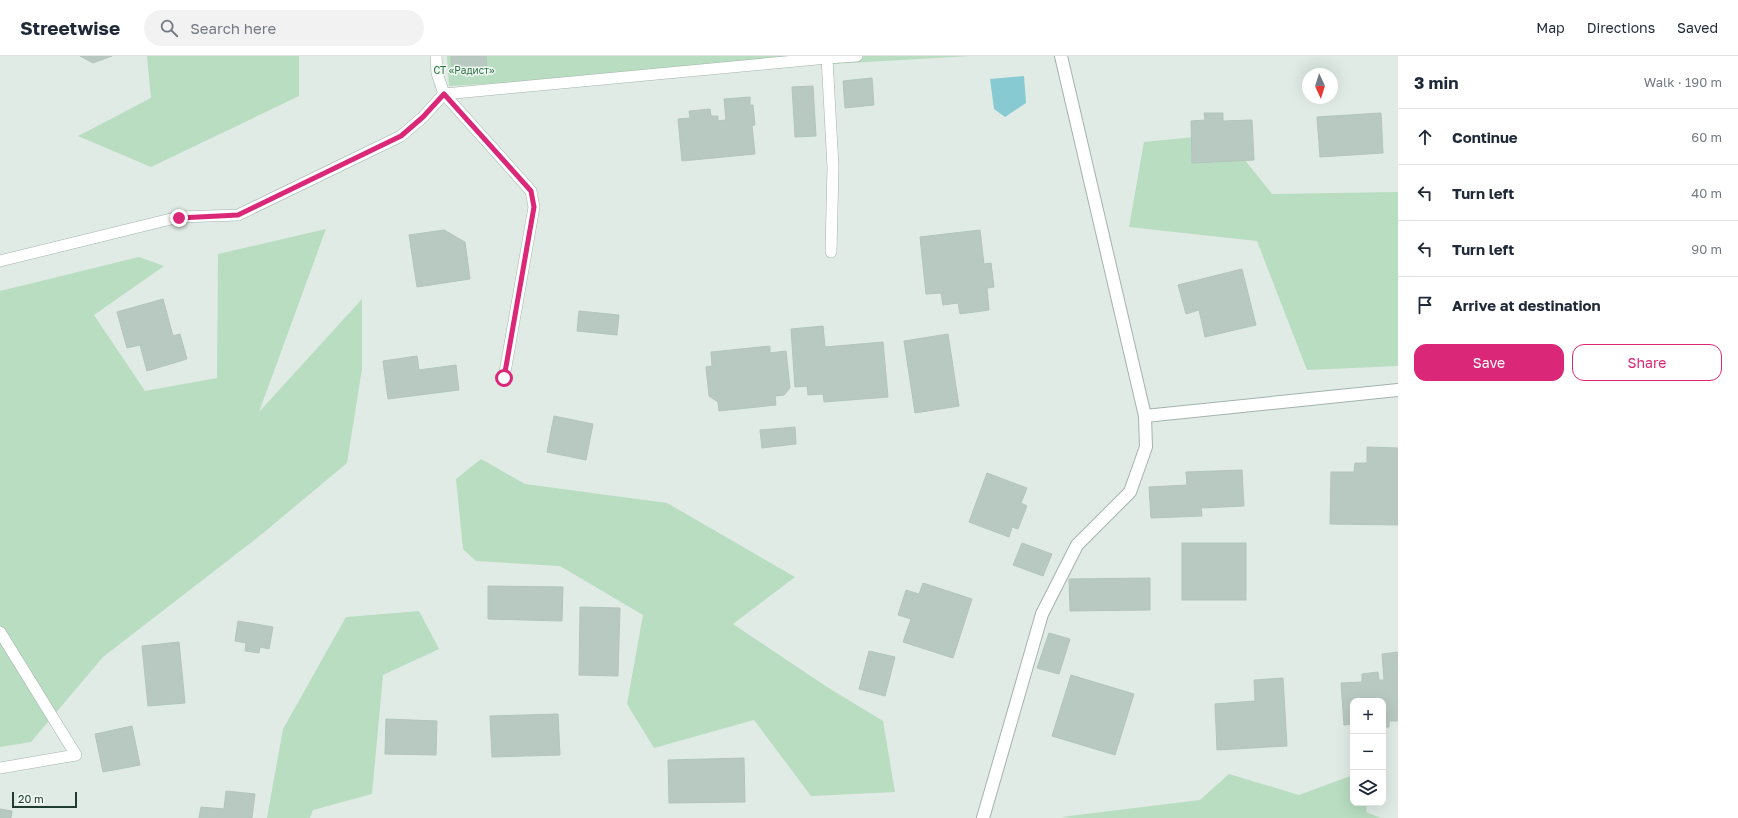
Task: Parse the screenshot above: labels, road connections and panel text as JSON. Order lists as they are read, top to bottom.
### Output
{
  "parks": ["СТ «Радист»"],
  "scale_bar": "20 m",
  "north": "bottom",
  "page": {
    "header": "Streetwise",
    "search": "Search here",
    "nav": ["Map", "Directions", "Saved"],
    "heading": ["3 min", "Walk · 190 m"],
    "list": [
      ["Continue", "60 m"],
      ["Turn left", "40 m"],
      ["Turn left", "90 m"],
      "Arrive at destination"
    ],
    "buttons": ["Save", "Share"],
    "map_buttons": ["+", "−"],
    "scale": "20 m"
  }
}
